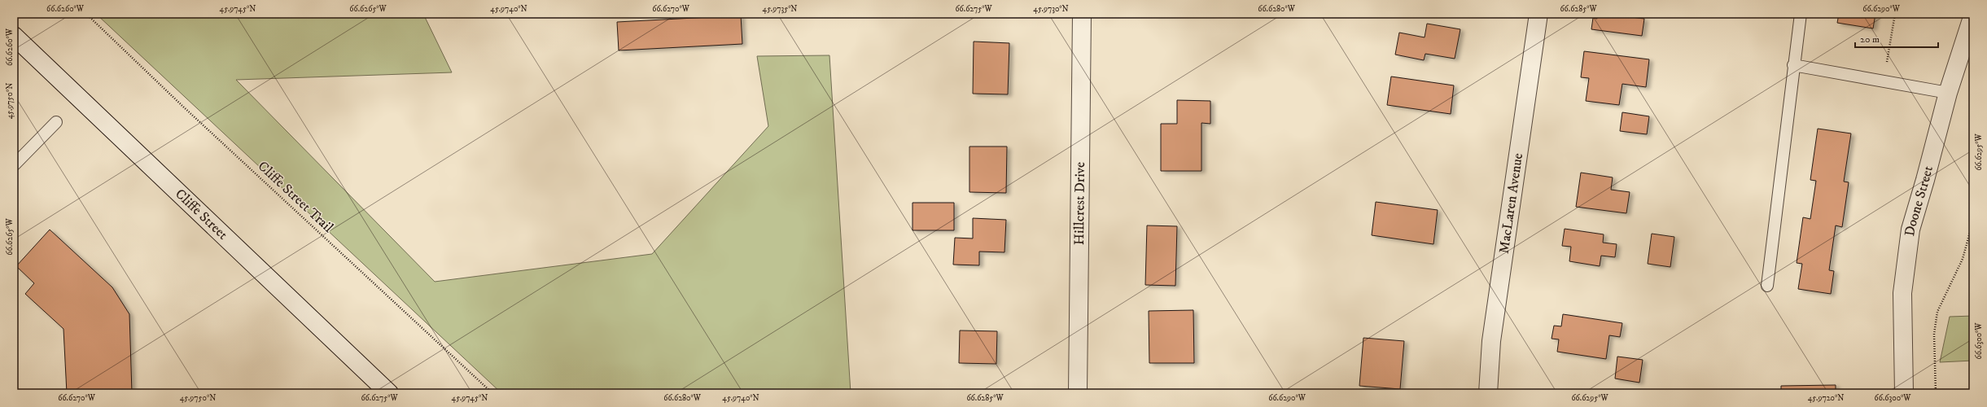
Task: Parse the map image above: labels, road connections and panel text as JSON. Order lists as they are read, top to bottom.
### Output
{
  "streets": {
    "street": [
      "Doone Street",
      "Hillcrest Drive",
      "MacLaren Avenue",
      "Cliffe Street"
    ],
    "path": ["Cliffe Street Trail"]
  },
  "scale_bar": "20 m",
  "coordinates": [
    "66.6260°W",
    "45.9745°N",
    "66.6265°W",
    "45.9740°N",
    "66.6270°W",
    "45.9735°N",
    "66.6275°W",
    "45.9730°N",
    "66.6280°W",
    "66.6285°W",
    "66.6290°W",
    "45.9750°N",
    "66.6295°W",
    "66.6300°W",
    "45.9720°N"
  ]
}
